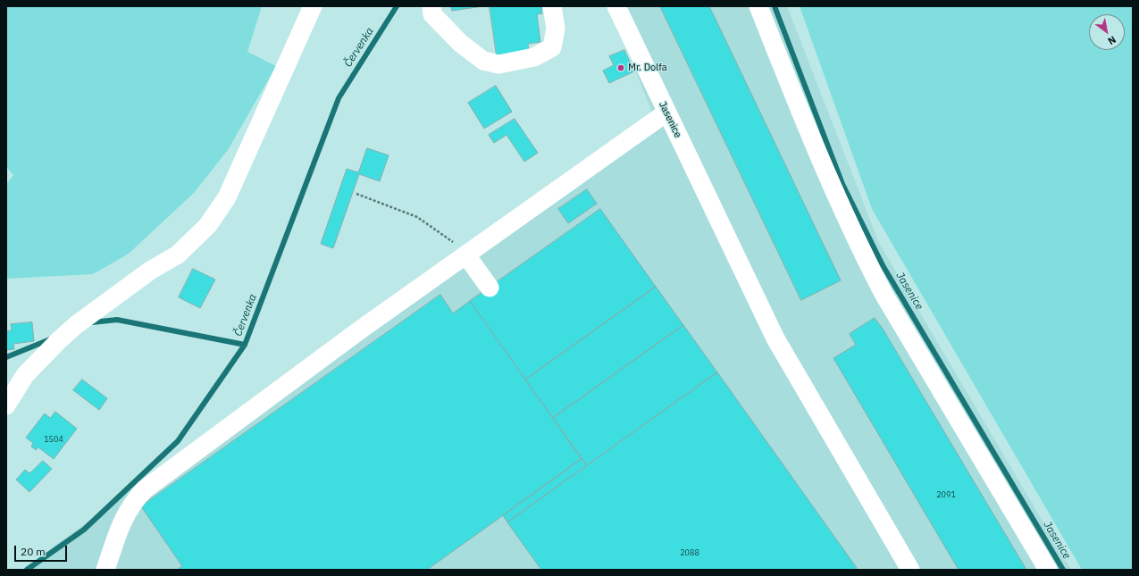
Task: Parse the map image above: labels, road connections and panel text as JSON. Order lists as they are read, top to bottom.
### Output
{
  "streets": {
    "street": ["Jasenice"]
  },
  "water": ["Červenka", "Jasenice"],
  "places": ["Mr. Dolfa"],
  "house_numbers": ["1504", "2091", "2088"],
  "scale_bar": "20 m",
  "north": "bottom right"
}
